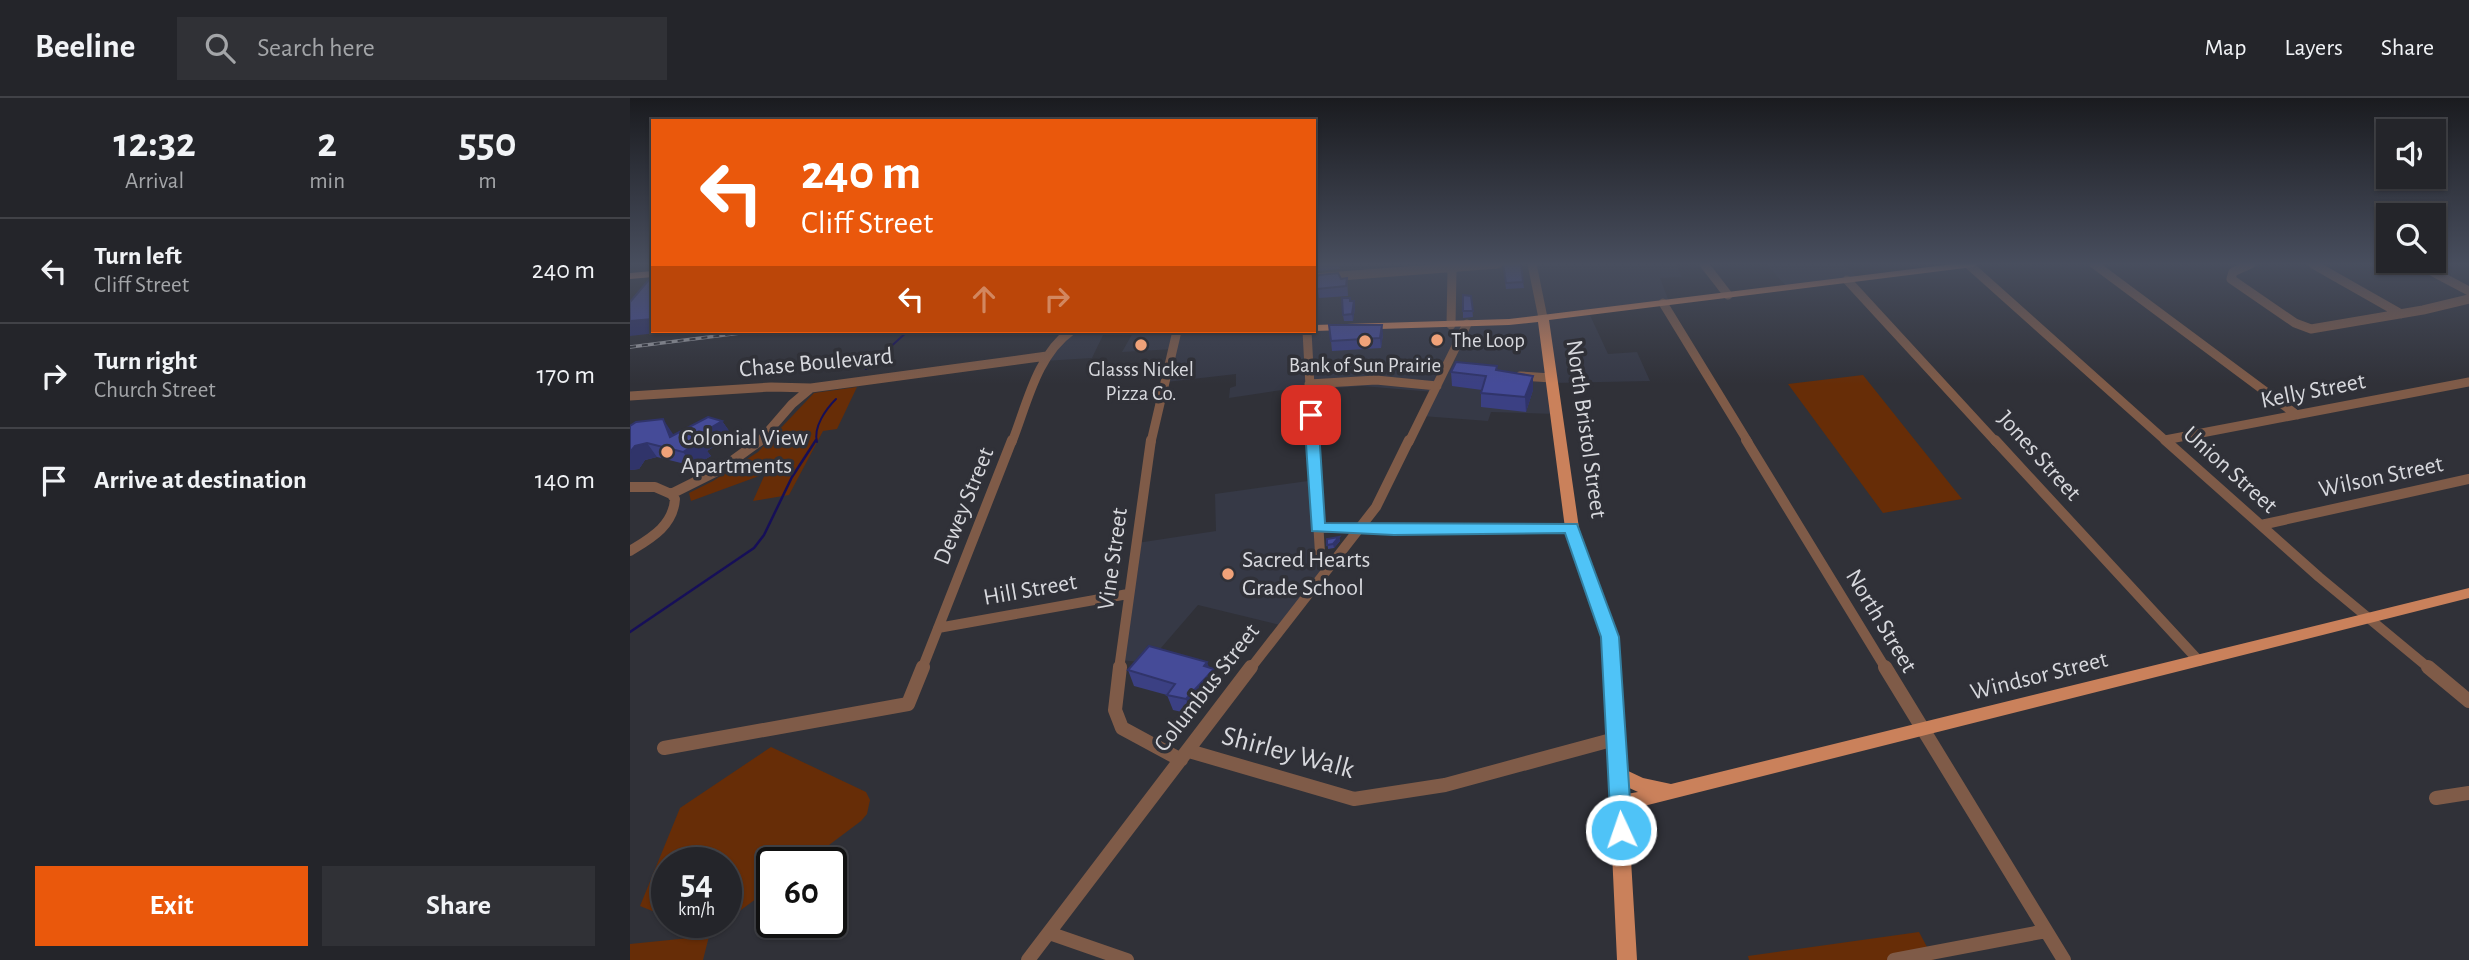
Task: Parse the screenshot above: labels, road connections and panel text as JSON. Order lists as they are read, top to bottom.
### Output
{
  "streets": {
    "main road": ["North Bristol Street", "Windsor Street"],
    "street": [
      "Chase Boulevard",
      "Kelly Street",
      "Jones Street",
      "Union Street",
      "Wilson Street",
      "Dewey Street",
      "Vine Street",
      "Hill Street",
      "North Street",
      "Columbus Street",
      "Shirley Walk"
    ]
  },
  "crossings": [
    ["Chase Boulevard", "Dewey Street"],
    ["Kelly Street", "Union Street"],
    ["North Bristol Street", "Windsor Street"],
    ["North Bristol Street", "Shirley Walk"],
    ["Jones Street", "Windsor Street"],
    ["Union Street", "Wilson Street"],
    ["Union Street", "Windsor Street"],
    ["Dewey Street", "Hill Street"],
    ["Vine Street", "Hill Street"],
    ["Vine Street", "Columbus Street"],
    ["Vine Street", "Shirley Walk"],
    ["North Street", "Windsor Street"],
    ["Columbus Street", "Shirley Walk"]
  ],
  "places": [
    "The Loop",
    "Bank of Sun Prairie",
    "Glasss Nickel Pizza Co.",
    "Colonial View Apartments",
    "Sacred Hearts Grade School"
  ],
  "page": {
    "header": "Beeline",
    "search": "Search here",
    "nav": ["Map", "Layers", "Share"],
    "eta": [
      "12:32",
      "Arrival",
      "2",
      "min",
      "550",
      "m"
    ],
    "turn": ["240 m", "Cliff Street"],
    "list": [
      {
        "name": "Turn left",
        "note": "Cliff Street",
        "value": "240 m"
      },
      {
        "name": "Turn right",
        "note": "Church Street",
        "value": "170 m"
      },
      {
        "name": "Arrive at destination",
        "value": "140 m"
      }
    ],
    "speed": "54 km/h",
    "limit": "60",
    "buttons": ["Exit", "Share"]
  }
}
